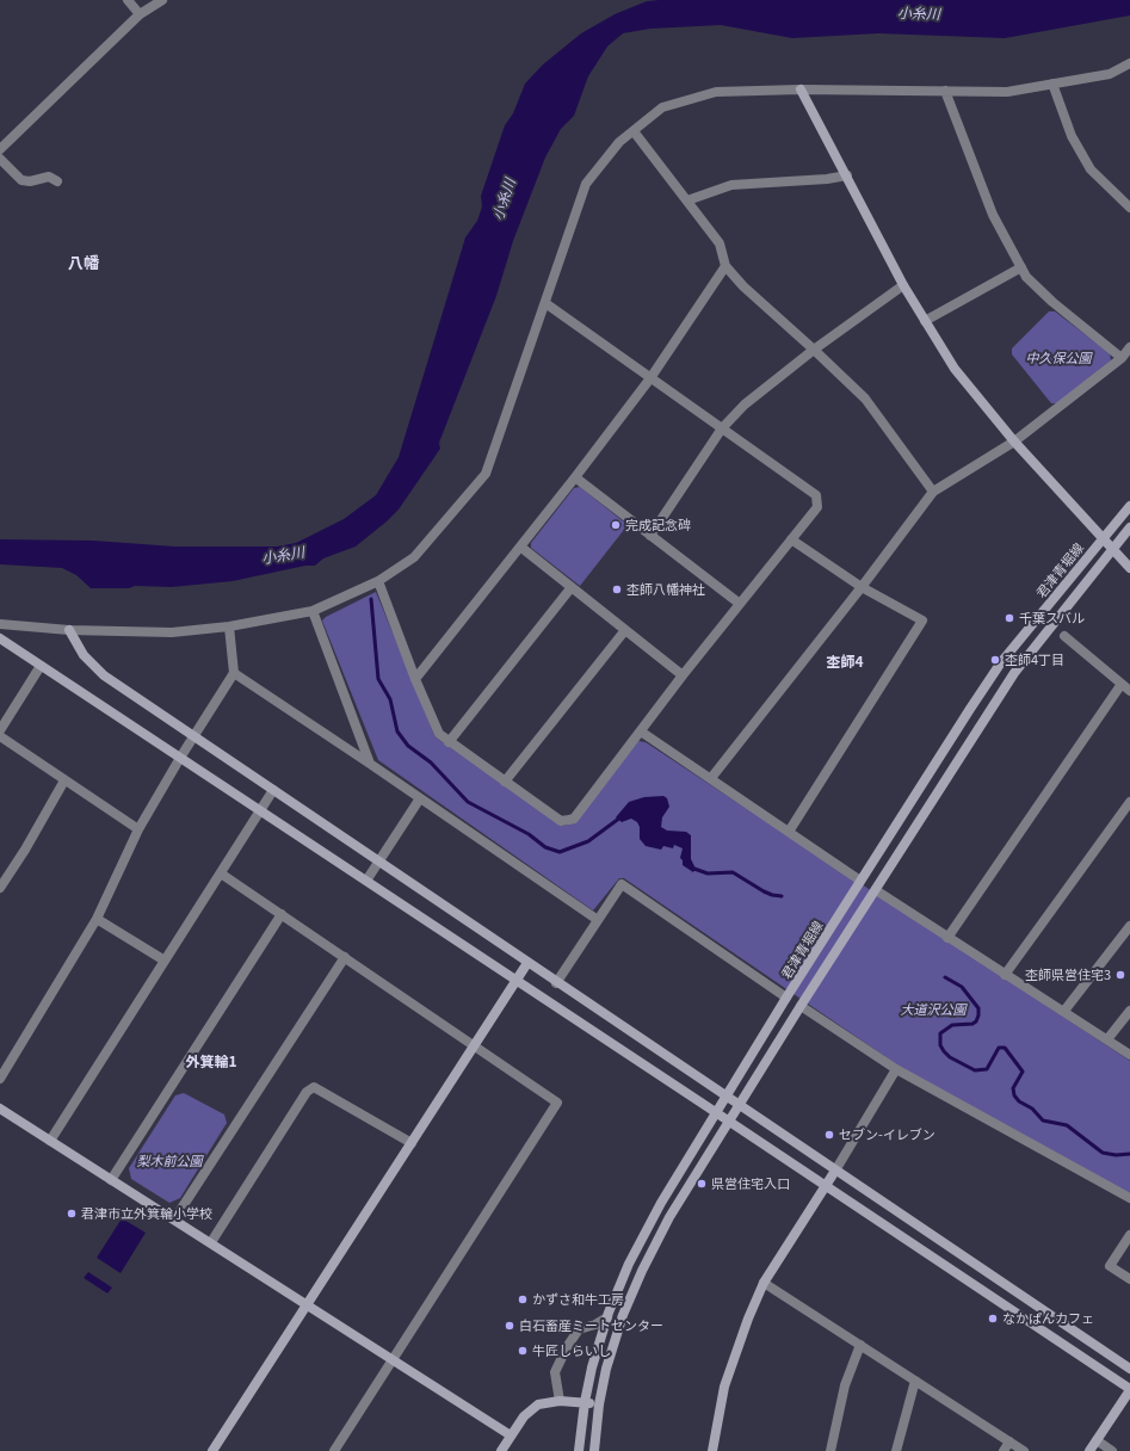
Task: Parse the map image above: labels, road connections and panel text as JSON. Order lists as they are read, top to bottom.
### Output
{
  "streets": {
    "street": ["君津青堀線"]
  },
  "districts": ["八幡", "杢師4", "外箕輪1"],
  "water": ["小糸川"],
  "parks": ["中久保公園", "大道沢公園", "梨木前公園"],
  "places": [
    "完成記念碑",
    "杢師八幡神社",
    "千葉スバル",
    "杢師4丁目",
    "杢師県営住宅3",
    "セブン-イレブン",
    "県営住宅入口",
    "君津市立外箕輪小学校",
    "かずさ和牛工房",
    "なかぱんカフェ",
    "白石畜産ミートセンター",
    "牛匠しらいし"
  ]
}
